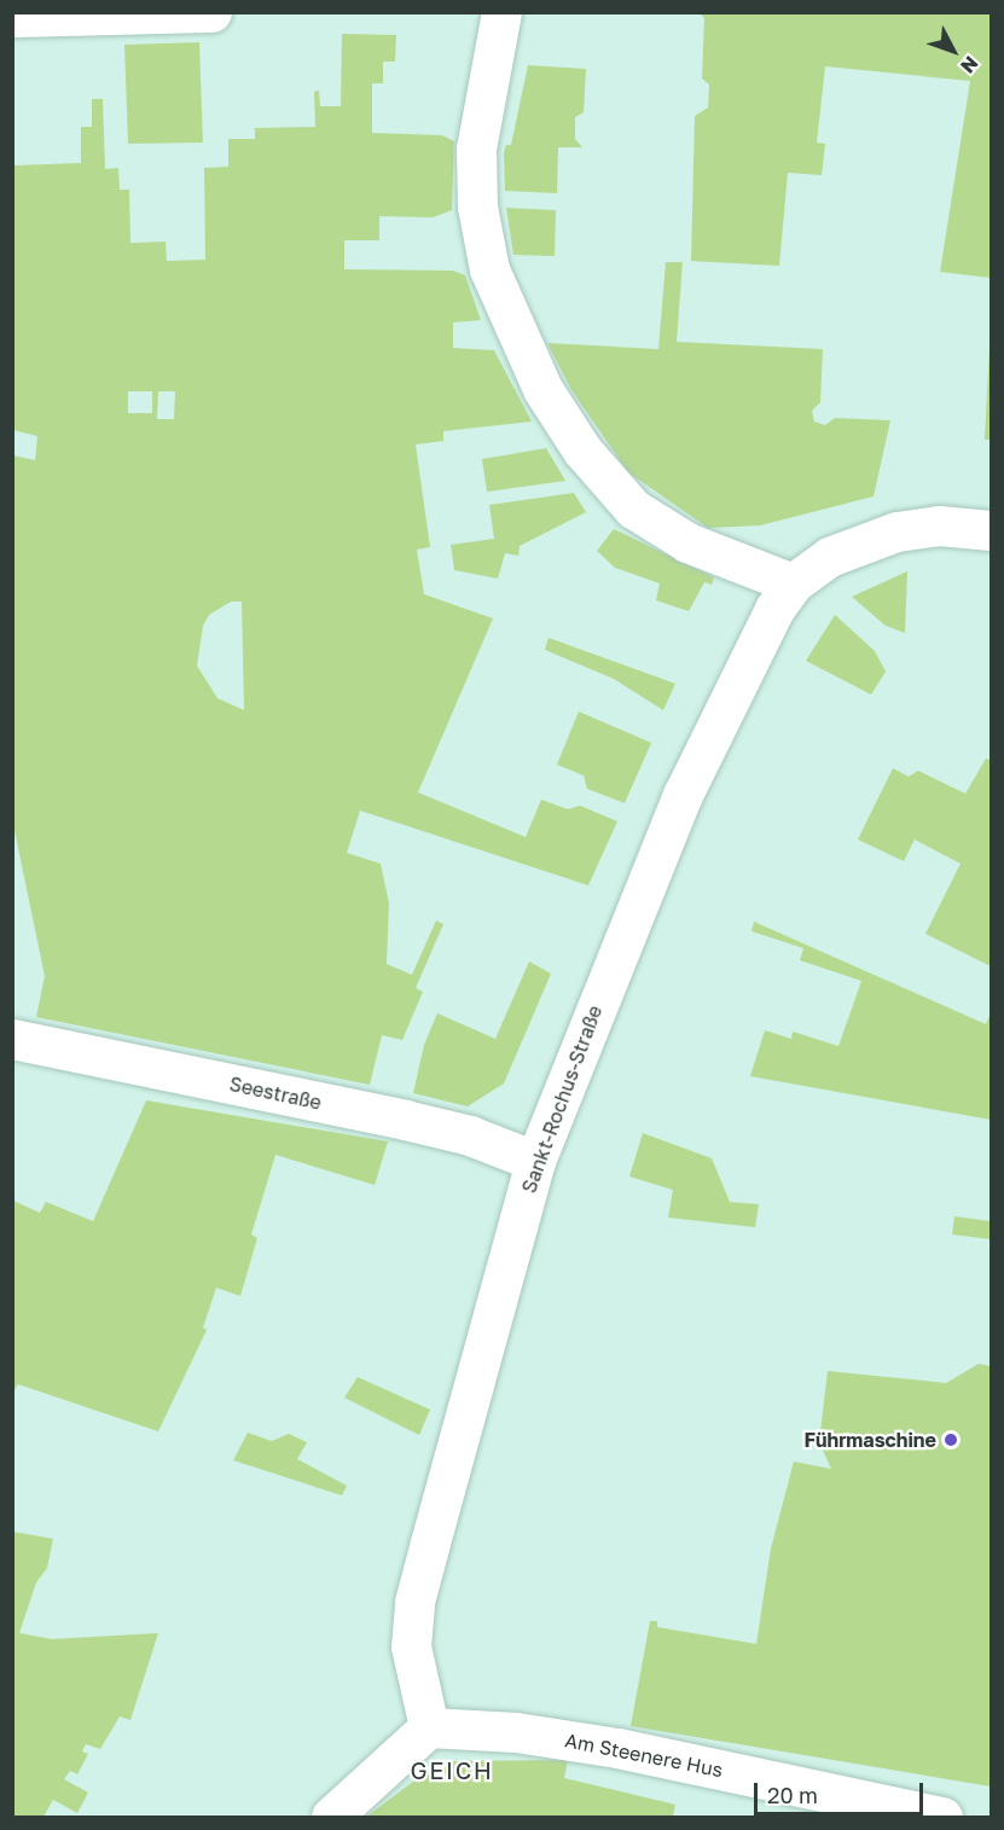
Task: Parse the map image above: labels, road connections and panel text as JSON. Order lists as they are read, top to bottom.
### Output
{
  "streets": {
    "street": ["Seestraße", "Sankt-Rochus-Straße", "Am Steenere Hus"]
  },
  "crossings": [
    ["Seestraße", "Sankt-Rochus-Straße"],
    ["Sankt-Rochus-Straße", "Am Steenere Hus"]
  ],
  "districts": ["GEICH"],
  "places": ["Führmaschine"],
  "scale_bar": "20 m",
  "north": "bottom right"
}
